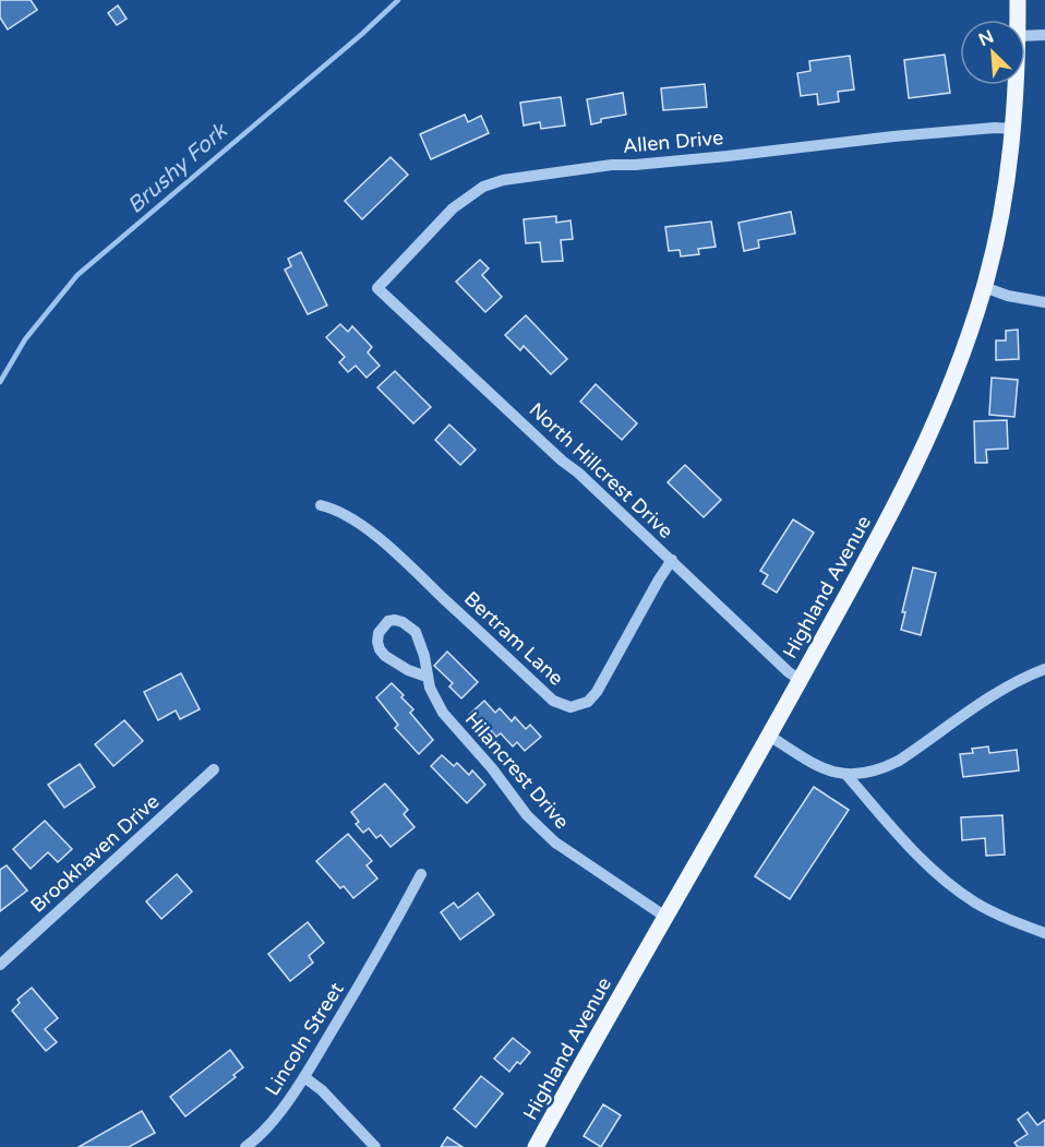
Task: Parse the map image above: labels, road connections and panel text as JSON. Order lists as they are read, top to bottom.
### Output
{
  "streets": {
    "main road": ["Highland Avenue"],
    "street": [
      "Allen Drive",
      "North Hillcrest Drive",
      "Bertram Lane",
      "Hilancrest Drive",
      "Brookhaven Drive",
      "Lincoln Street"
    ]
  },
  "crossings": [
    ["Allen Drive", "North Hillcrest Drive"],
    ["Allen Drive", "Highland Avenue"],
    ["North Hillcrest Drive", "Highland Avenue"],
    ["North Hillcrest Drive", "Bertram Lane"],
    ["Highland Avenue", "Hilancrest Drive"]
  ],
  "water": ["Brushy Fork"],
  "north": "top left"
}
